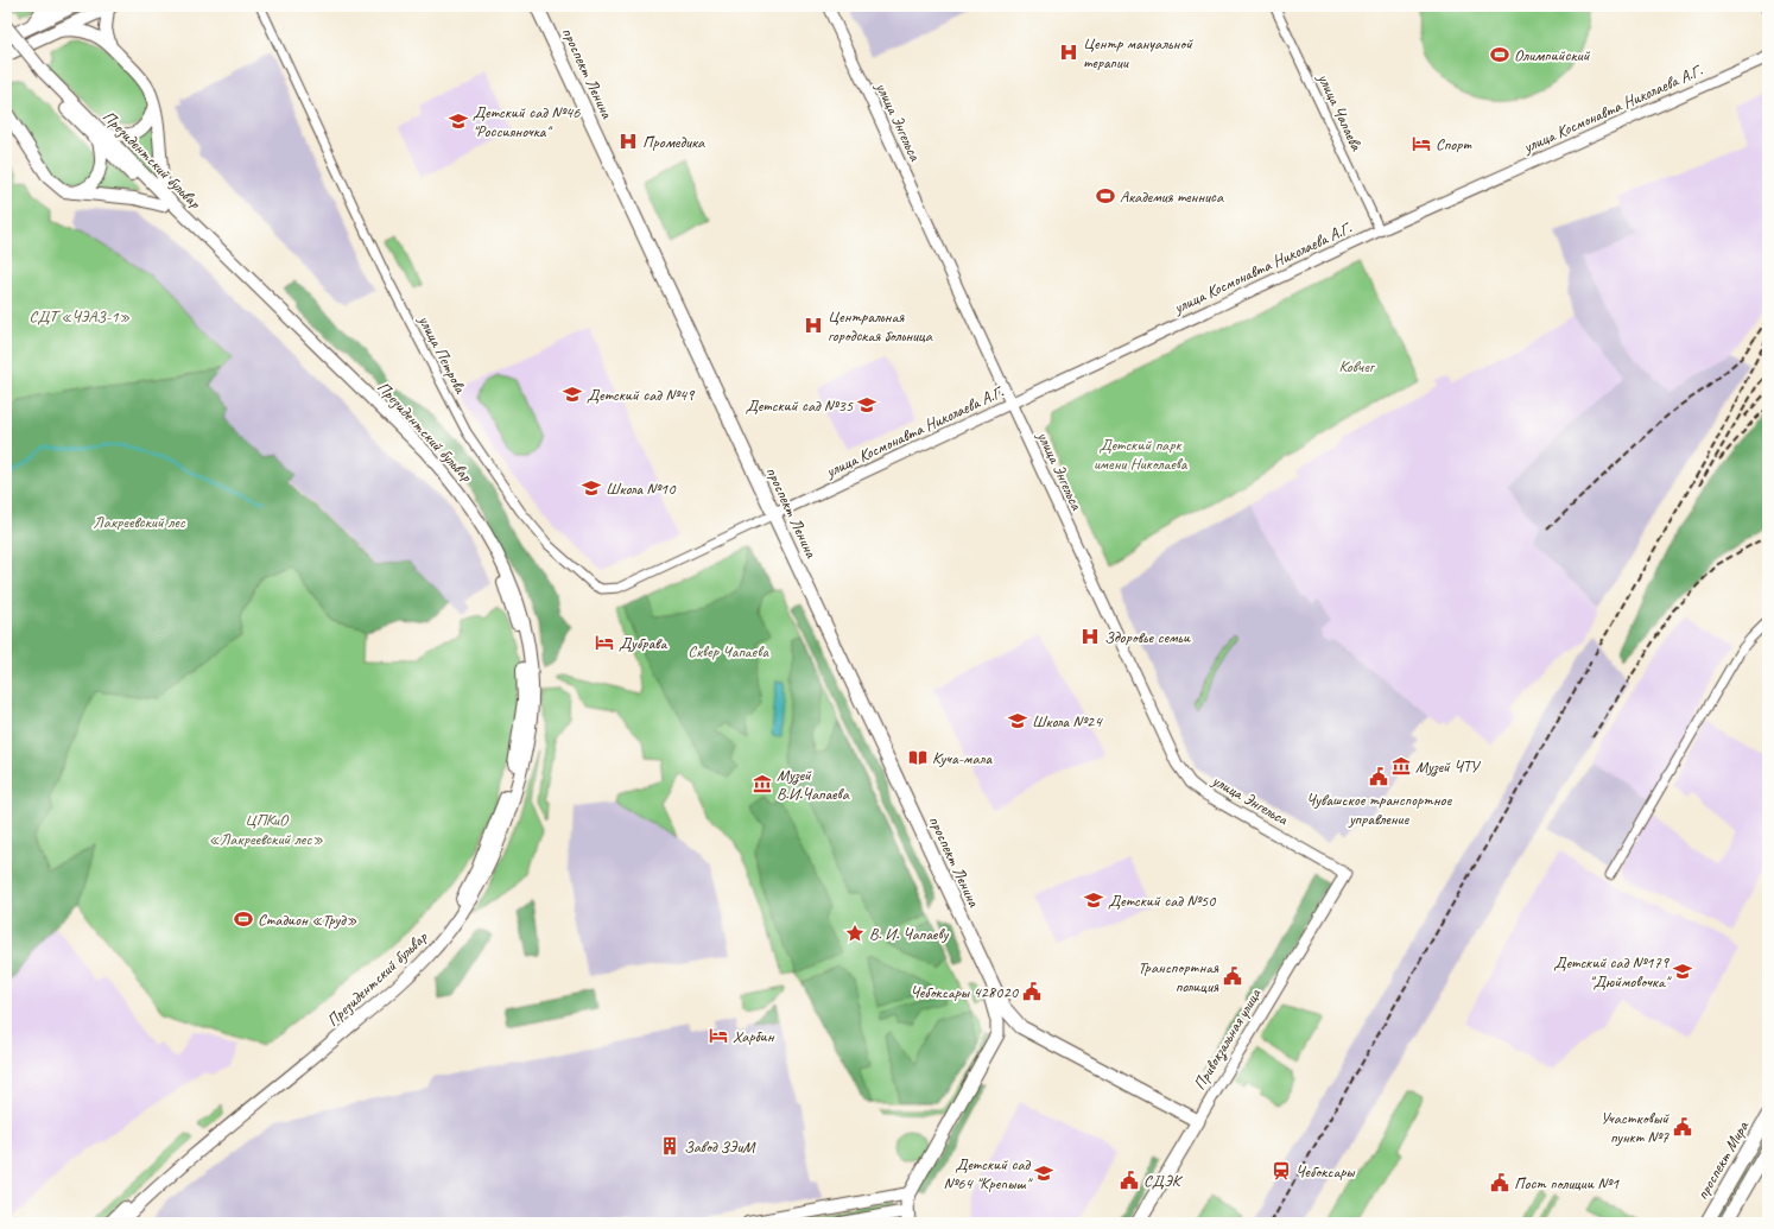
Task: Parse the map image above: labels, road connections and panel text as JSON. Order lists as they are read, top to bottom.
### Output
{
  "streets": {
    "main road": [
      "проспект Ленина",
      "Президентский бульвар",
      "Привокзальная улица",
      "проспект Мира"
    ],
    "street": [
      "улица Космонавта Николаева А.Г.",
      "улица Чапаева",
      "улица Энгельса",
      "улица Петрова"
    ]
  },
  "crossings": [
    ["проспект Ленина", "улица Космонавта Николаева А.Г."],
    ["проспект Ленина", "Привокзальная улица"],
    ["улица Космонавта Николаева А.Г.", "улица Чапаева"],
    ["улица Космонавта Николаева А.Г.", "улица Энгельса"],
    ["улица Космонавта Николаева А.Г.", "улица Петрова"],
    ["улица Энгельса", "Привокзальная улица"]
  ],
  "parks": [
    "СДТ «ЧЭАЗ-1»",
    "Ковчег",
    "Детский парк имени Николаева",
    "Лакреевский лес",
    "Сквер Чапаева",
    "ЦПКиО «Лакреевский лес»"
  ],
  "places": {
    "hospital": [
      "Центр мануальной терапии",
      "Промедика",
      "Центральная городская больница",
      "Здоровье семьи"
    ],
    "sports": ["Олимпийский", "Академия тенниса", "Стадион «Труд»"],
    "school or university": [
      "Детский сад №46 \"Россияночка\"",
      "Детский сад №49",
      "Детский сад №35",
      "Школа №10",
      "Школа №24",
      "Детский сад №50",
      "Детский сад №179 \"Дюймовочка\"",
      "Детский сад №64 \"Крепыш\""
    ],
    "hotel": ["Спорт", "Дубрава", "Харбин"],
    "library": ["Куча-мала"],
    "museum": ["Музей ЧТУ", "Музей В.И.Чапаева"],
    "public building": [
      "Чувашское транспортное управление",
      "Транспортная полиция",
      "Чебоксары 428020",
      "Участковый пункт №7",
      "СДЭК",
      "Пост полиции №1"
    ],
    "place": ["В. И. Чапаеву"],
    "building": ["Завод ЗЭиМ"],
    "station": ["Чебоксары"]
  }
}
